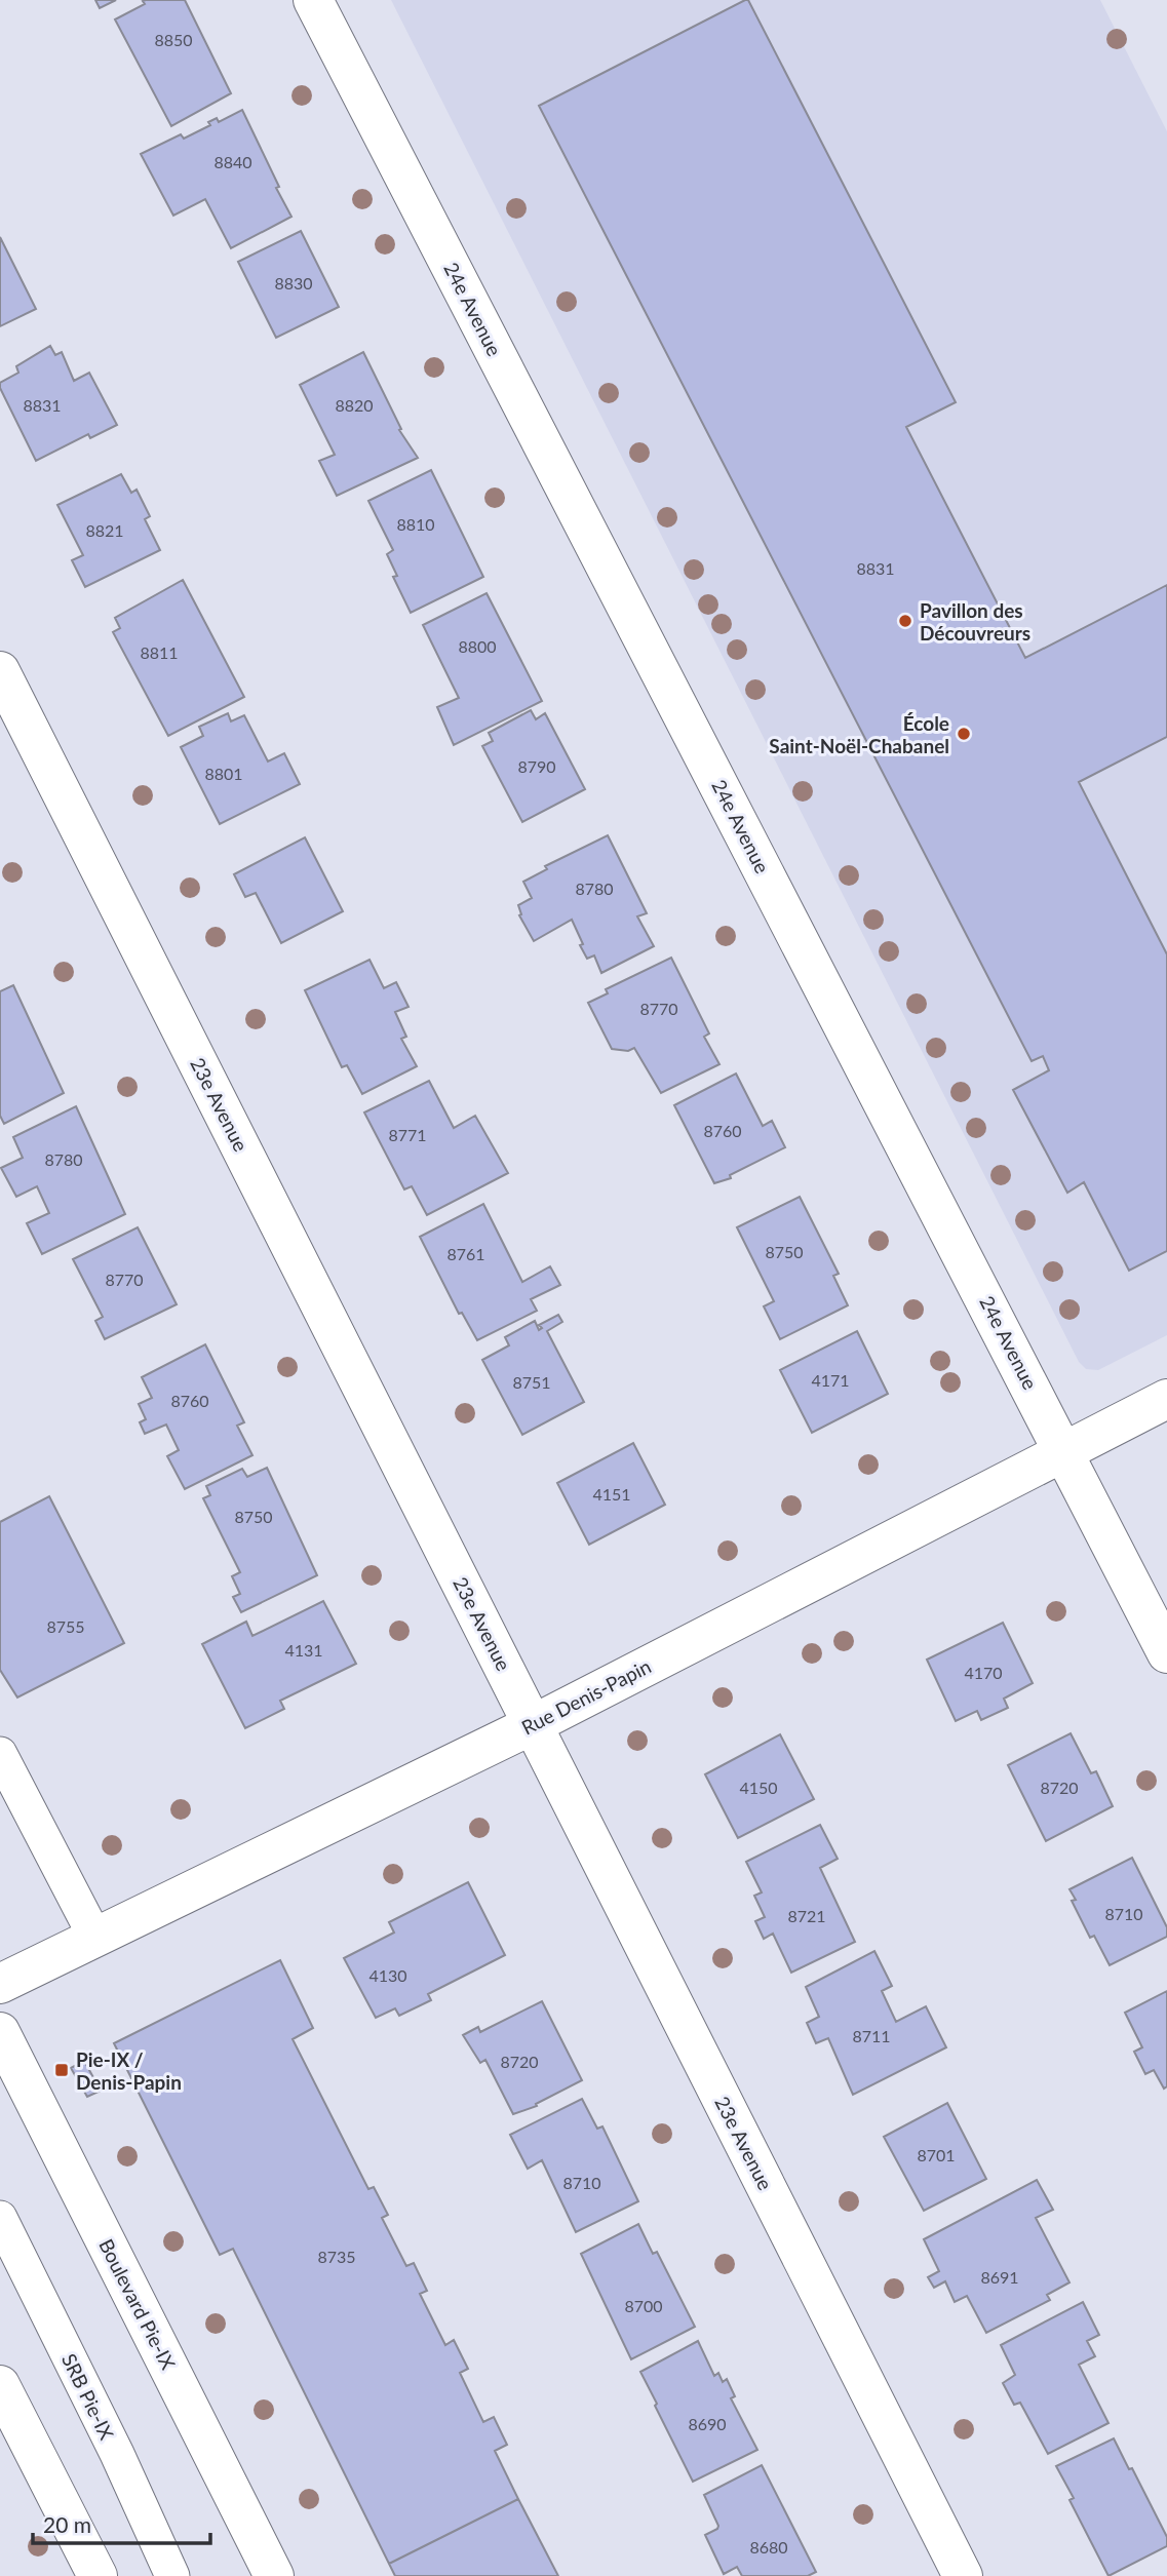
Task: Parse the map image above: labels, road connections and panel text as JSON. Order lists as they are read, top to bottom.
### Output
{
  "streets": {
    "street": [
      "24e Avenue",
      "23e Avenue",
      "Rue Denis-Papin",
      "Boulevard Pie-IX"
    ],
    "lane": ["SRB Pie-IX"]
  },
  "crossings": [
    ["24e Avenue", "Rue Denis-Papin"],
    ["23e Avenue", "Rue Denis-Papin"]
  ],
  "places": {
    "other": ["Pavillon des Découvreurs", "École Saint-Noël-Chabanel"],
    "transit": ["Pie-IX / Denis-Papin"]
  },
  "house_numbers": [
    "8850",
    "8840",
    "8830",
    "8831",
    "8820",
    "8810",
    "8821",
    "8831",
    "8800",
    "8811",
    "8790",
    "8801",
    "8780",
    "8770",
    "8760",
    "8771",
    "8780",
    "8750",
    "8761",
    "8770",
    "4171",
    "8751",
    "8760",
    "4151",
    "8750",
    "8755",
    "4131",
    "4170",
    "4150",
    "8720",
    "8710",
    "8721",
    "4130",
    "8711",
    "8720",
    "8701",
    "8710",
    "8735",
    "8691",
    "8700",
    "8690",
    "8680"
  ],
  "scale_bar": "20 m"
}
